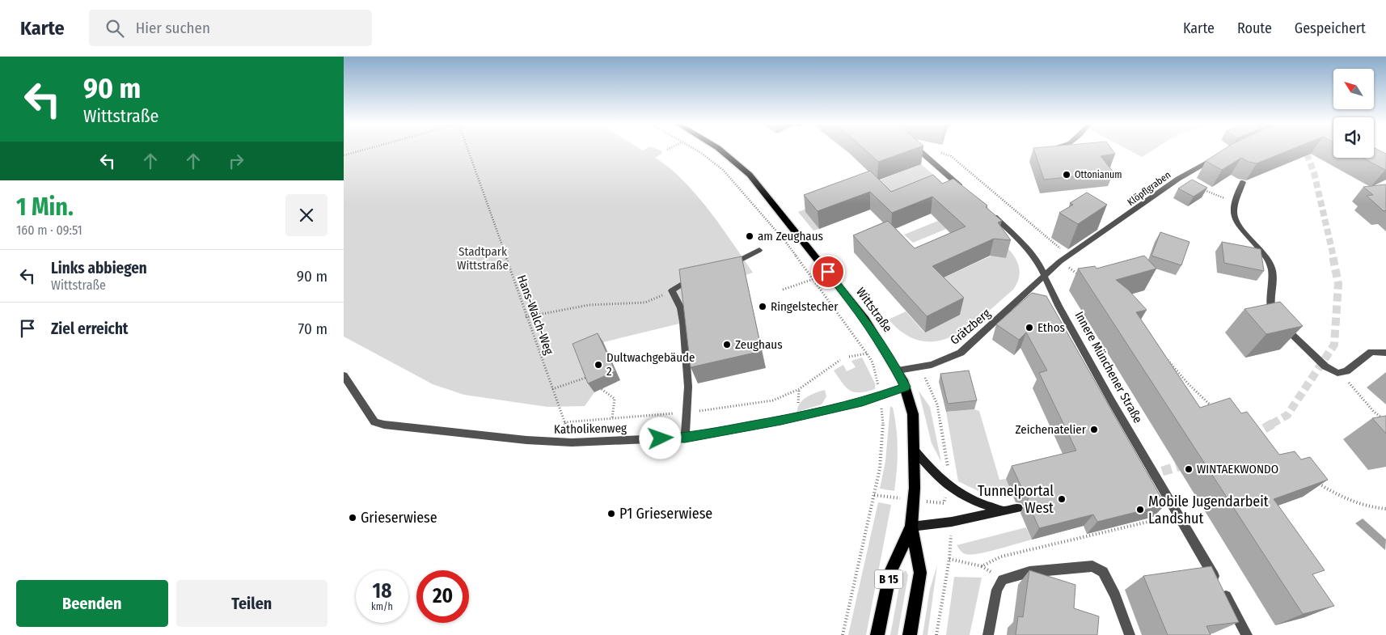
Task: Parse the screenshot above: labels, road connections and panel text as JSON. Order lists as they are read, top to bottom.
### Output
{
  "streets": {
    "main road": ["Wittstraße", "B 15"],
    "street": [
      "Klöpflgraben",
      "Grätzberg",
      "Innere Münchener Straße",
      "Katholikenweg"
    ],
    "path": ["Hans-Walch-Weg"]
  },
  "crossings": [
    ["Klöpflgraben", "Grätzberg"],
    ["Klöpflgraben", "Innere Münchener Straße"],
    ["Wittstraße", "Grätzberg"],
    ["Wittstraße", "Katholikenweg"],
    ["Hans-Walch-Weg", "Katholikenweg"],
    ["Grätzberg", "Innere Münchener Straße"]
  ],
  "parks": ["Stadtpark Wittstraße"],
  "places": [
    "Ottonianum",
    "am Zeughaus",
    "Ringelstecher",
    "Ethos",
    "Zeughaus",
    "Dultwachgebäude 2",
    "Zeichenatelier",
    "WINTAEKWONDO",
    "Tunnelportal West",
    "Mobile Jugendarbeit Landshut",
    "P1 Grieserwiese",
    "Grieserwiese"
  ],
  "north": "top left",
  "page": {
    "header": "Karte",
    "search": "Hier suchen",
    "nav": ["Karte", "Route", "Gespeichert"],
    "turn": ["90 m", "Wittstraße"],
    "heading": ["1 Min.", "160 m · 09:51"],
    "list": [
      {
        "name": "Links abbiegen",
        "note": "Wittstraße",
        "value": "90 m"
      },
      {
        "name": "Ziel erreicht",
        "value": "70 m"
      }
    ],
    "speed": "18 km/h",
    "limit": "20",
    "buttons": ["Beenden", "Teilen"]
  }
}
